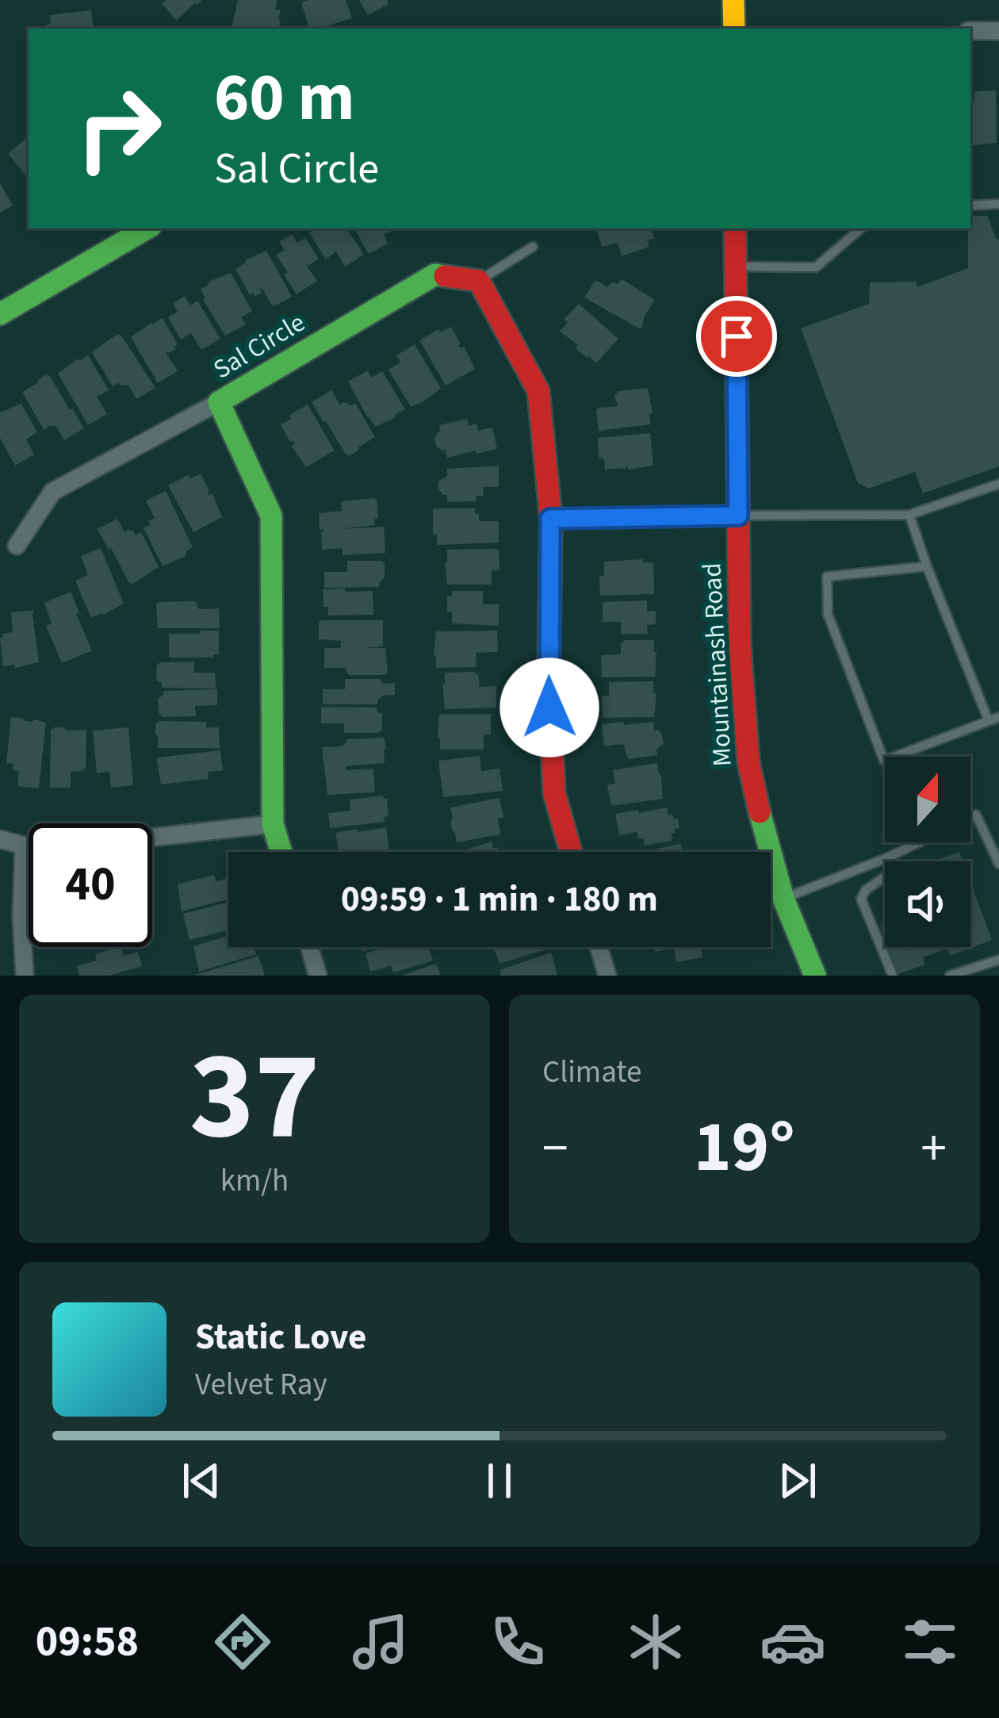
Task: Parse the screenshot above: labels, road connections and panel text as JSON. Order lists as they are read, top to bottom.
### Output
{
  "streets": {
    "street": ["Sal Circle", "Mountainash Road"]
  },
  "north": "top",
  "page": {
    "turn": ["60 m", "Sal Circle"],
    "limit": "40",
    "trip": "09:59 · 1 min · 180 m",
    "tile": [
      ["37", "km/h"],
      "Climate"
    ],
    "heat": ["−", "19°", "+"],
    "song": ["Static Love", "Velvet Ray"],
    "tabs": "09:58"
  }
}
